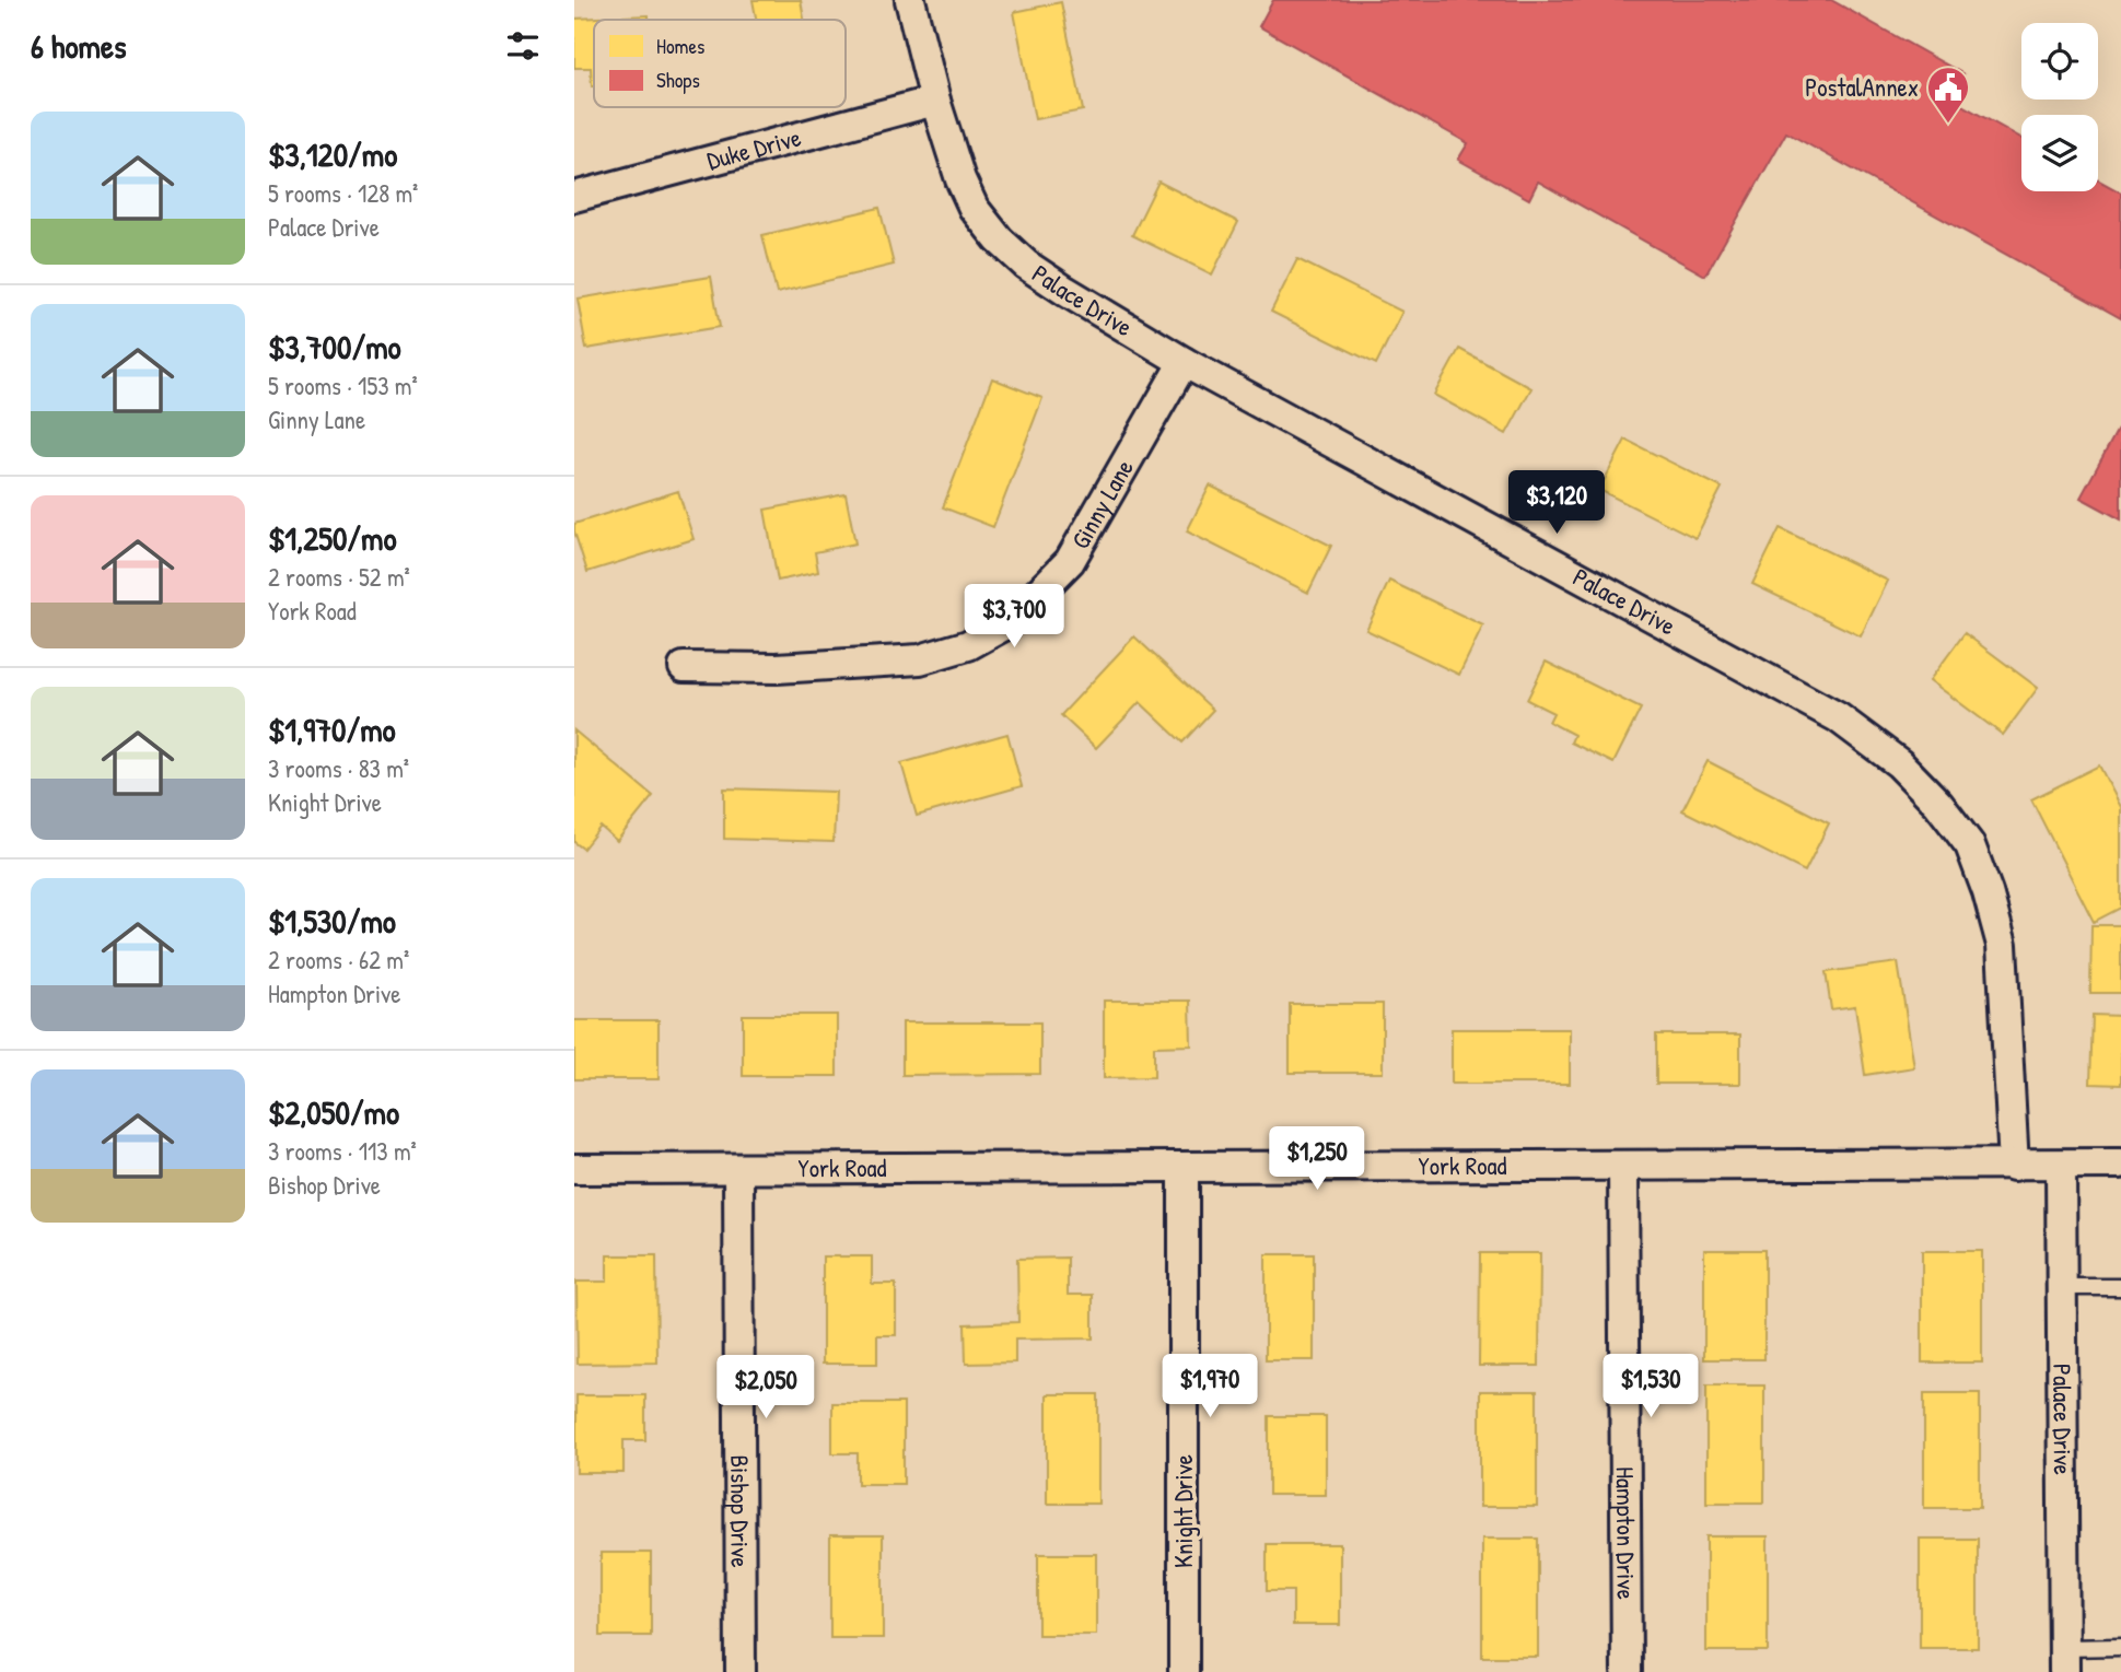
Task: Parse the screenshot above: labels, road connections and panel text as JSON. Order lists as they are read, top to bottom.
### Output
{
  "streets": {
    "street": [
      "Duke Drive",
      "Palace Drive",
      "Ginny Lane",
      "York Road",
      "Knight Drive",
      "Bishop Drive",
      "Hampton Drive"
    ]
  },
  "crossings": [
    ["Duke Drive", "Palace Drive"],
    ["Palace Drive", "Ginny Lane"],
    ["Palace Drive", "York Road"],
    ["York Road", "Knight Drive"],
    ["York Road", "Bishop Drive"],
    ["York Road", "Hampton Drive"]
  ],
  "places": {
    "public building": ["PostalAnnex"]
  },
  "legend": ["Homes", "Shops"],
  "page": {
    "heading": "6 homes",
    "list": [
      {
        "name": "$3,120/mo",
        "note": "5 rooms · 128 m² · Palace Drive"
      },
      {
        "name": "$3,700/mo",
        "note": "5 rooms · 153 m² · Ginny Lane"
      },
      {
        "name": "$1,250/mo",
        "note": "2 rooms · 52 m² · York Road"
      },
      {
        "name": "$1,970/mo",
        "note": "3 rooms · 83 m² · Knight Drive"
      },
      {
        "name": "$1,530/mo",
        "note": "2 rooms · 62 m² · Hampton Drive"
      },
      {
        "name": "$2,050/mo",
        "note": "3 rooms · 113 m² · Bishop Drive"
      }
    ],
    "price": [
      "$3,120",
      "$3,700",
      "$1,250",
      "$1,970",
      "$1,530",
      "$2,050"
    ]
  }
}
